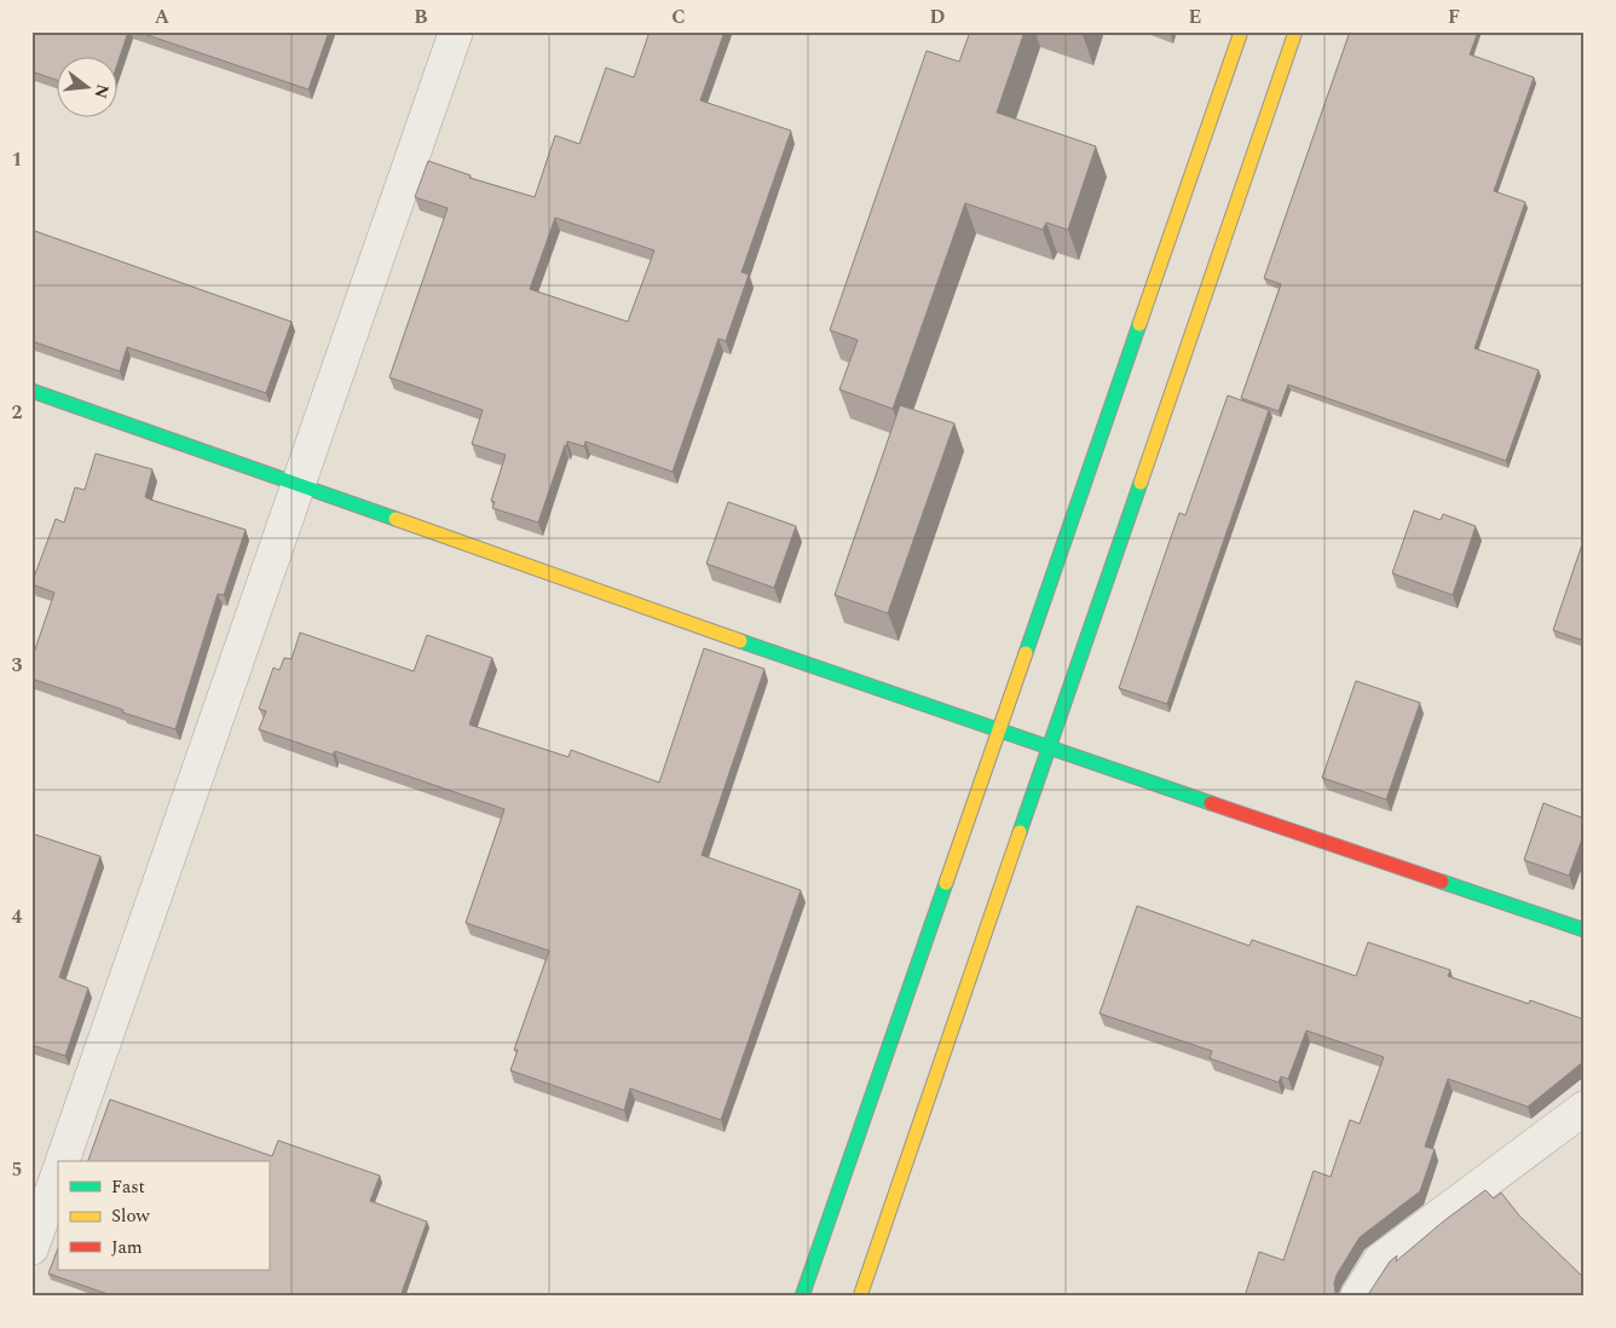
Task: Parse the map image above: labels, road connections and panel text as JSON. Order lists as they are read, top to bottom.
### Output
{
  "legend": ["Fast", "Slow", "Jam"],
  "north": "right",
  "grid": {
    "columns": [
      "A",
      "B",
      "C",
      "D",
      "E",
      "F"
    ],
    "rows": [
      "1",
      "2",
      "3",
      "4",
      "5"
    ]
  }
}
